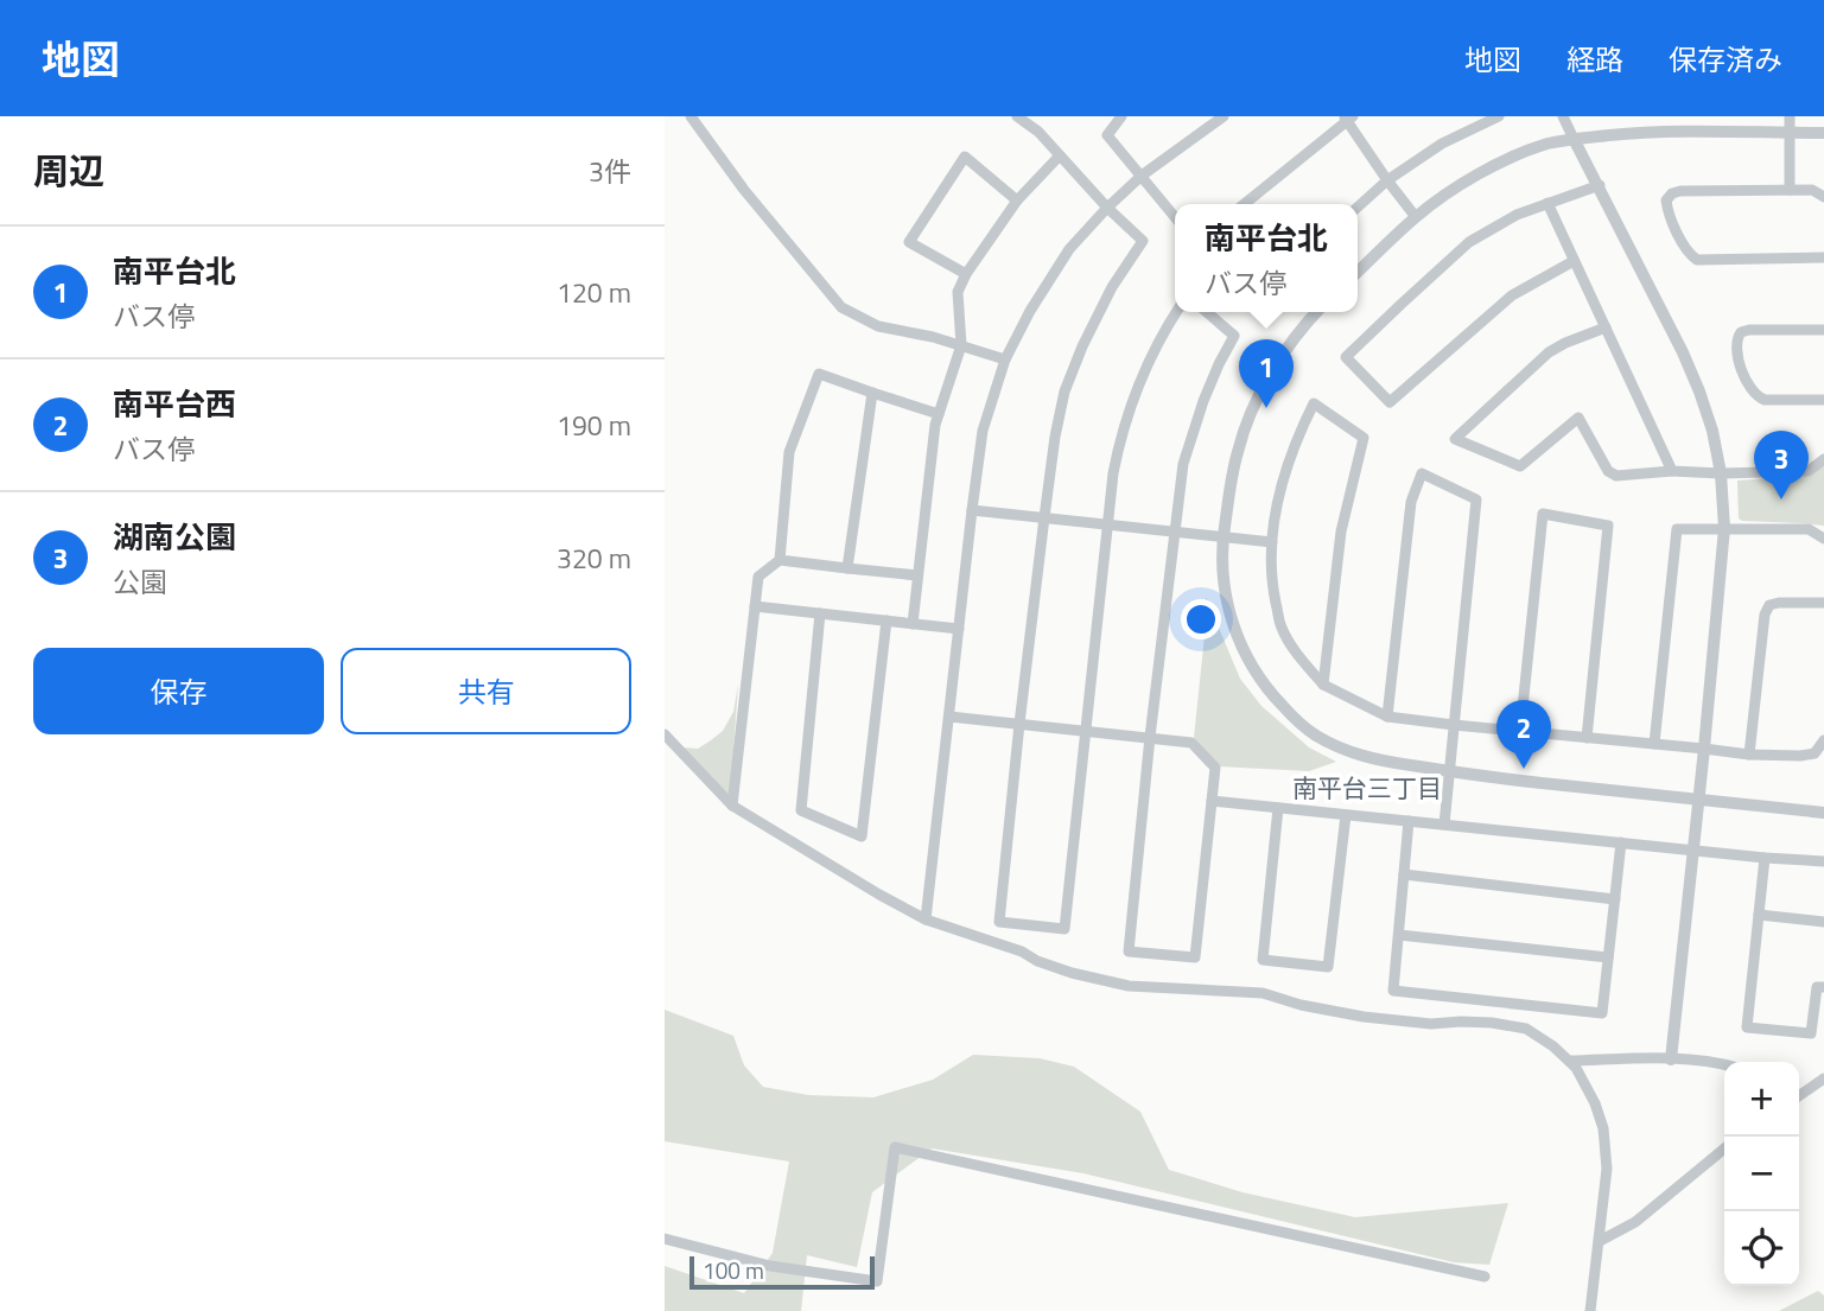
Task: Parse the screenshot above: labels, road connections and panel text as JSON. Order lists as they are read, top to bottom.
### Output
{
  "districts": ["南平台三丁目"],
  "scale_bar": "100 m",
  "page": {
    "header": "地図",
    "nav": ["地図", "経路", "保存済み"],
    "heading": ["周辺", "3件"],
    "popup": ["南平台北", "バス停"],
    "list": [
      {
        "mark": "1",
        "name": "南平台北",
        "note": "バス停",
        "value": "120 m"
      },
      {
        "mark": "2",
        "name": "南平台西",
        "note": "バス停",
        "value": "190 m"
      },
      {
        "mark": "3",
        "name": "湖南公園",
        "note": "公園",
        "value": "320 m"
      }
    ],
    "pins": ["1", "3", "2"],
    "buttons": ["保存", "共有"],
    "map_buttons": ["+", "−"],
    "scale": "100 m"
  }
}
